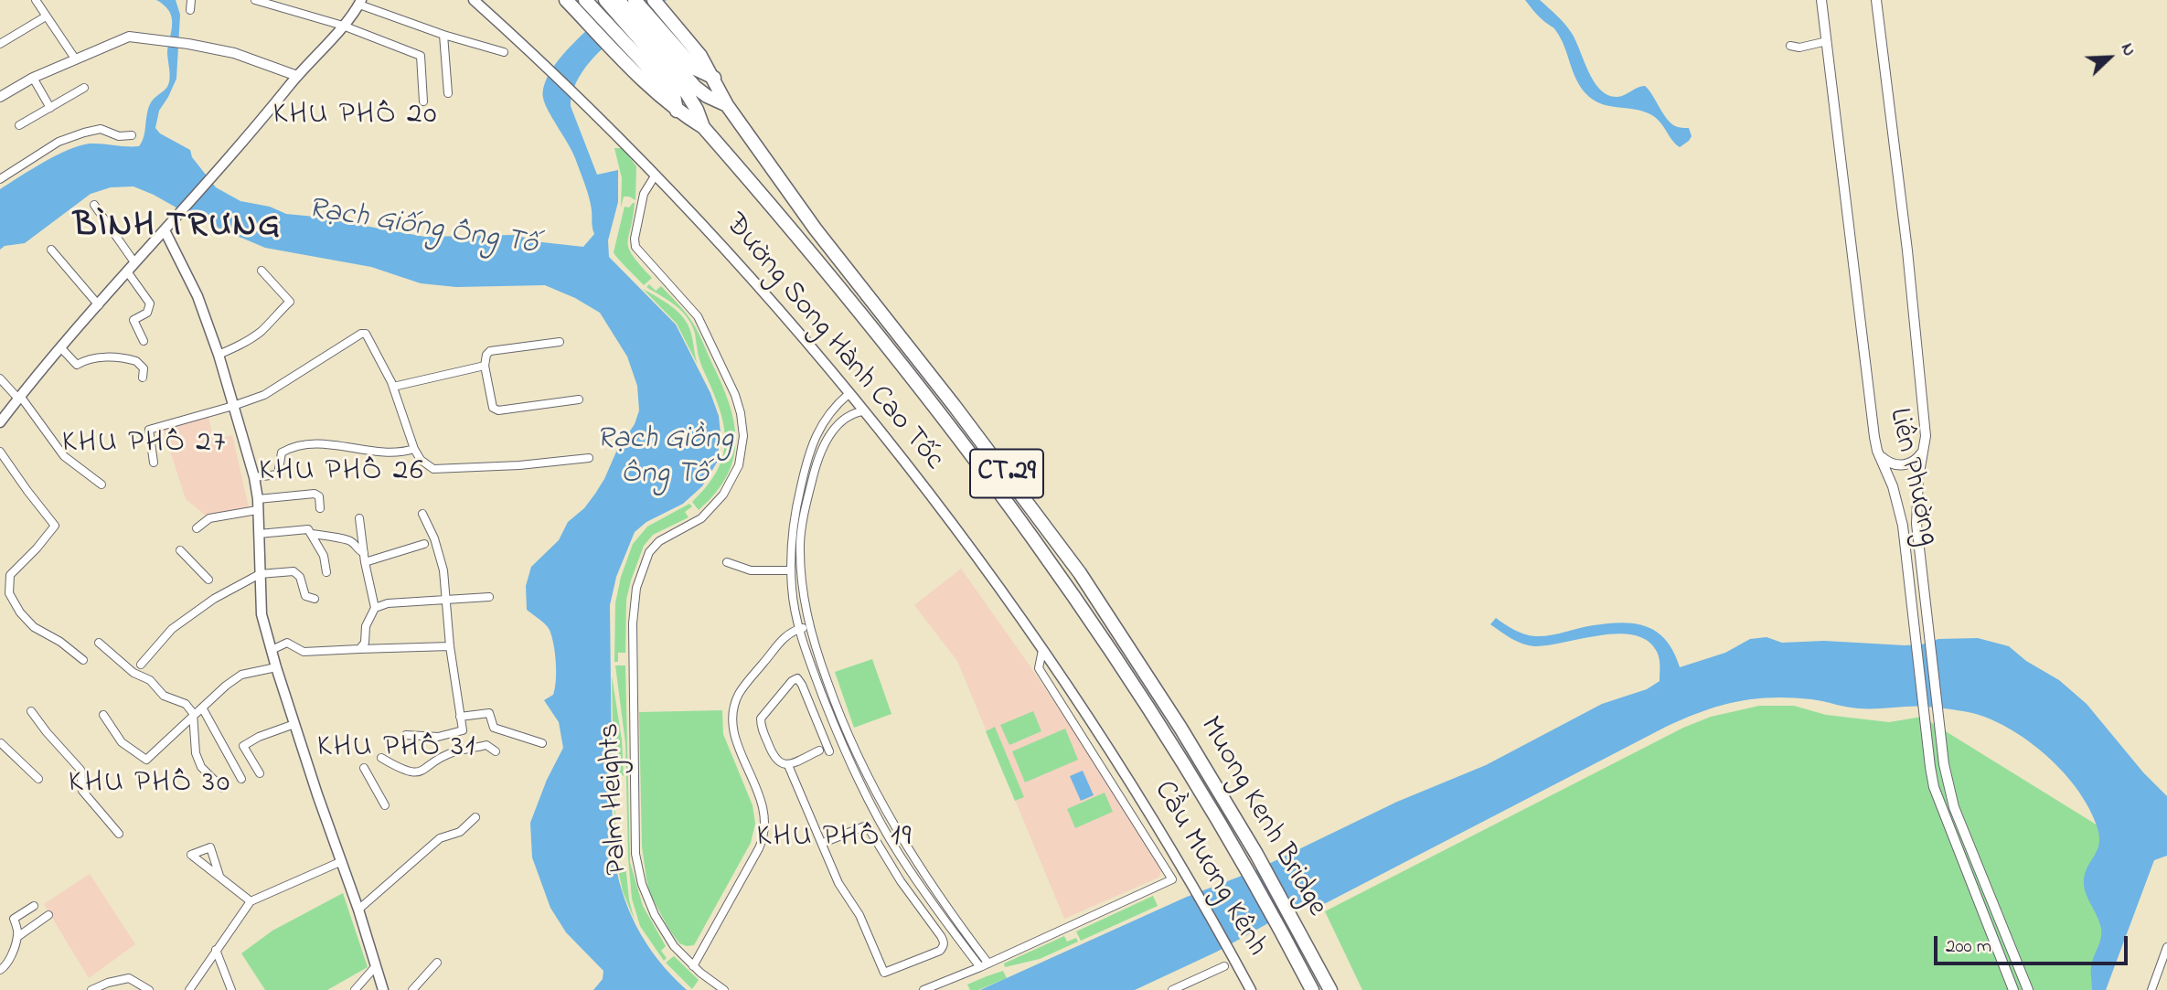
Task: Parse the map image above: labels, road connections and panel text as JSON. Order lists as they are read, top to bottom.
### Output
{
  "streets": {
    "highway": ["CT.29", "Muong Kenh Bridge"],
    "main road": ["Đường Song Hành Cao Tốc", "Cầu Mương Kênh"],
    "street": ["Liên Phường", "Palm Heights"]
  },
  "crossings": [
    ["Đường Song Hành Cao Tốc", "Palm Heights"],
    ["Đường Song Hành Cao Tốc", "Cầu Mương Kênh"],
    ["CT.29", "Muong Kenh Bridge"]
  ],
  "districts": [
    "KHU PHỐ 20",
    "BÌNH TRƯNG",
    "KHU PHỐ 27",
    "KHU PHỐ 26",
    "KHU PHỐ 31",
    "KHU PHỐ 30",
    "KHU PHỐ 19"
  ],
  "water": ["Rạch Giống Ống Tố", "Rạch Giồng Ông Tố"],
  "scale_bar": "200 m",
  "north": "top right"
}
